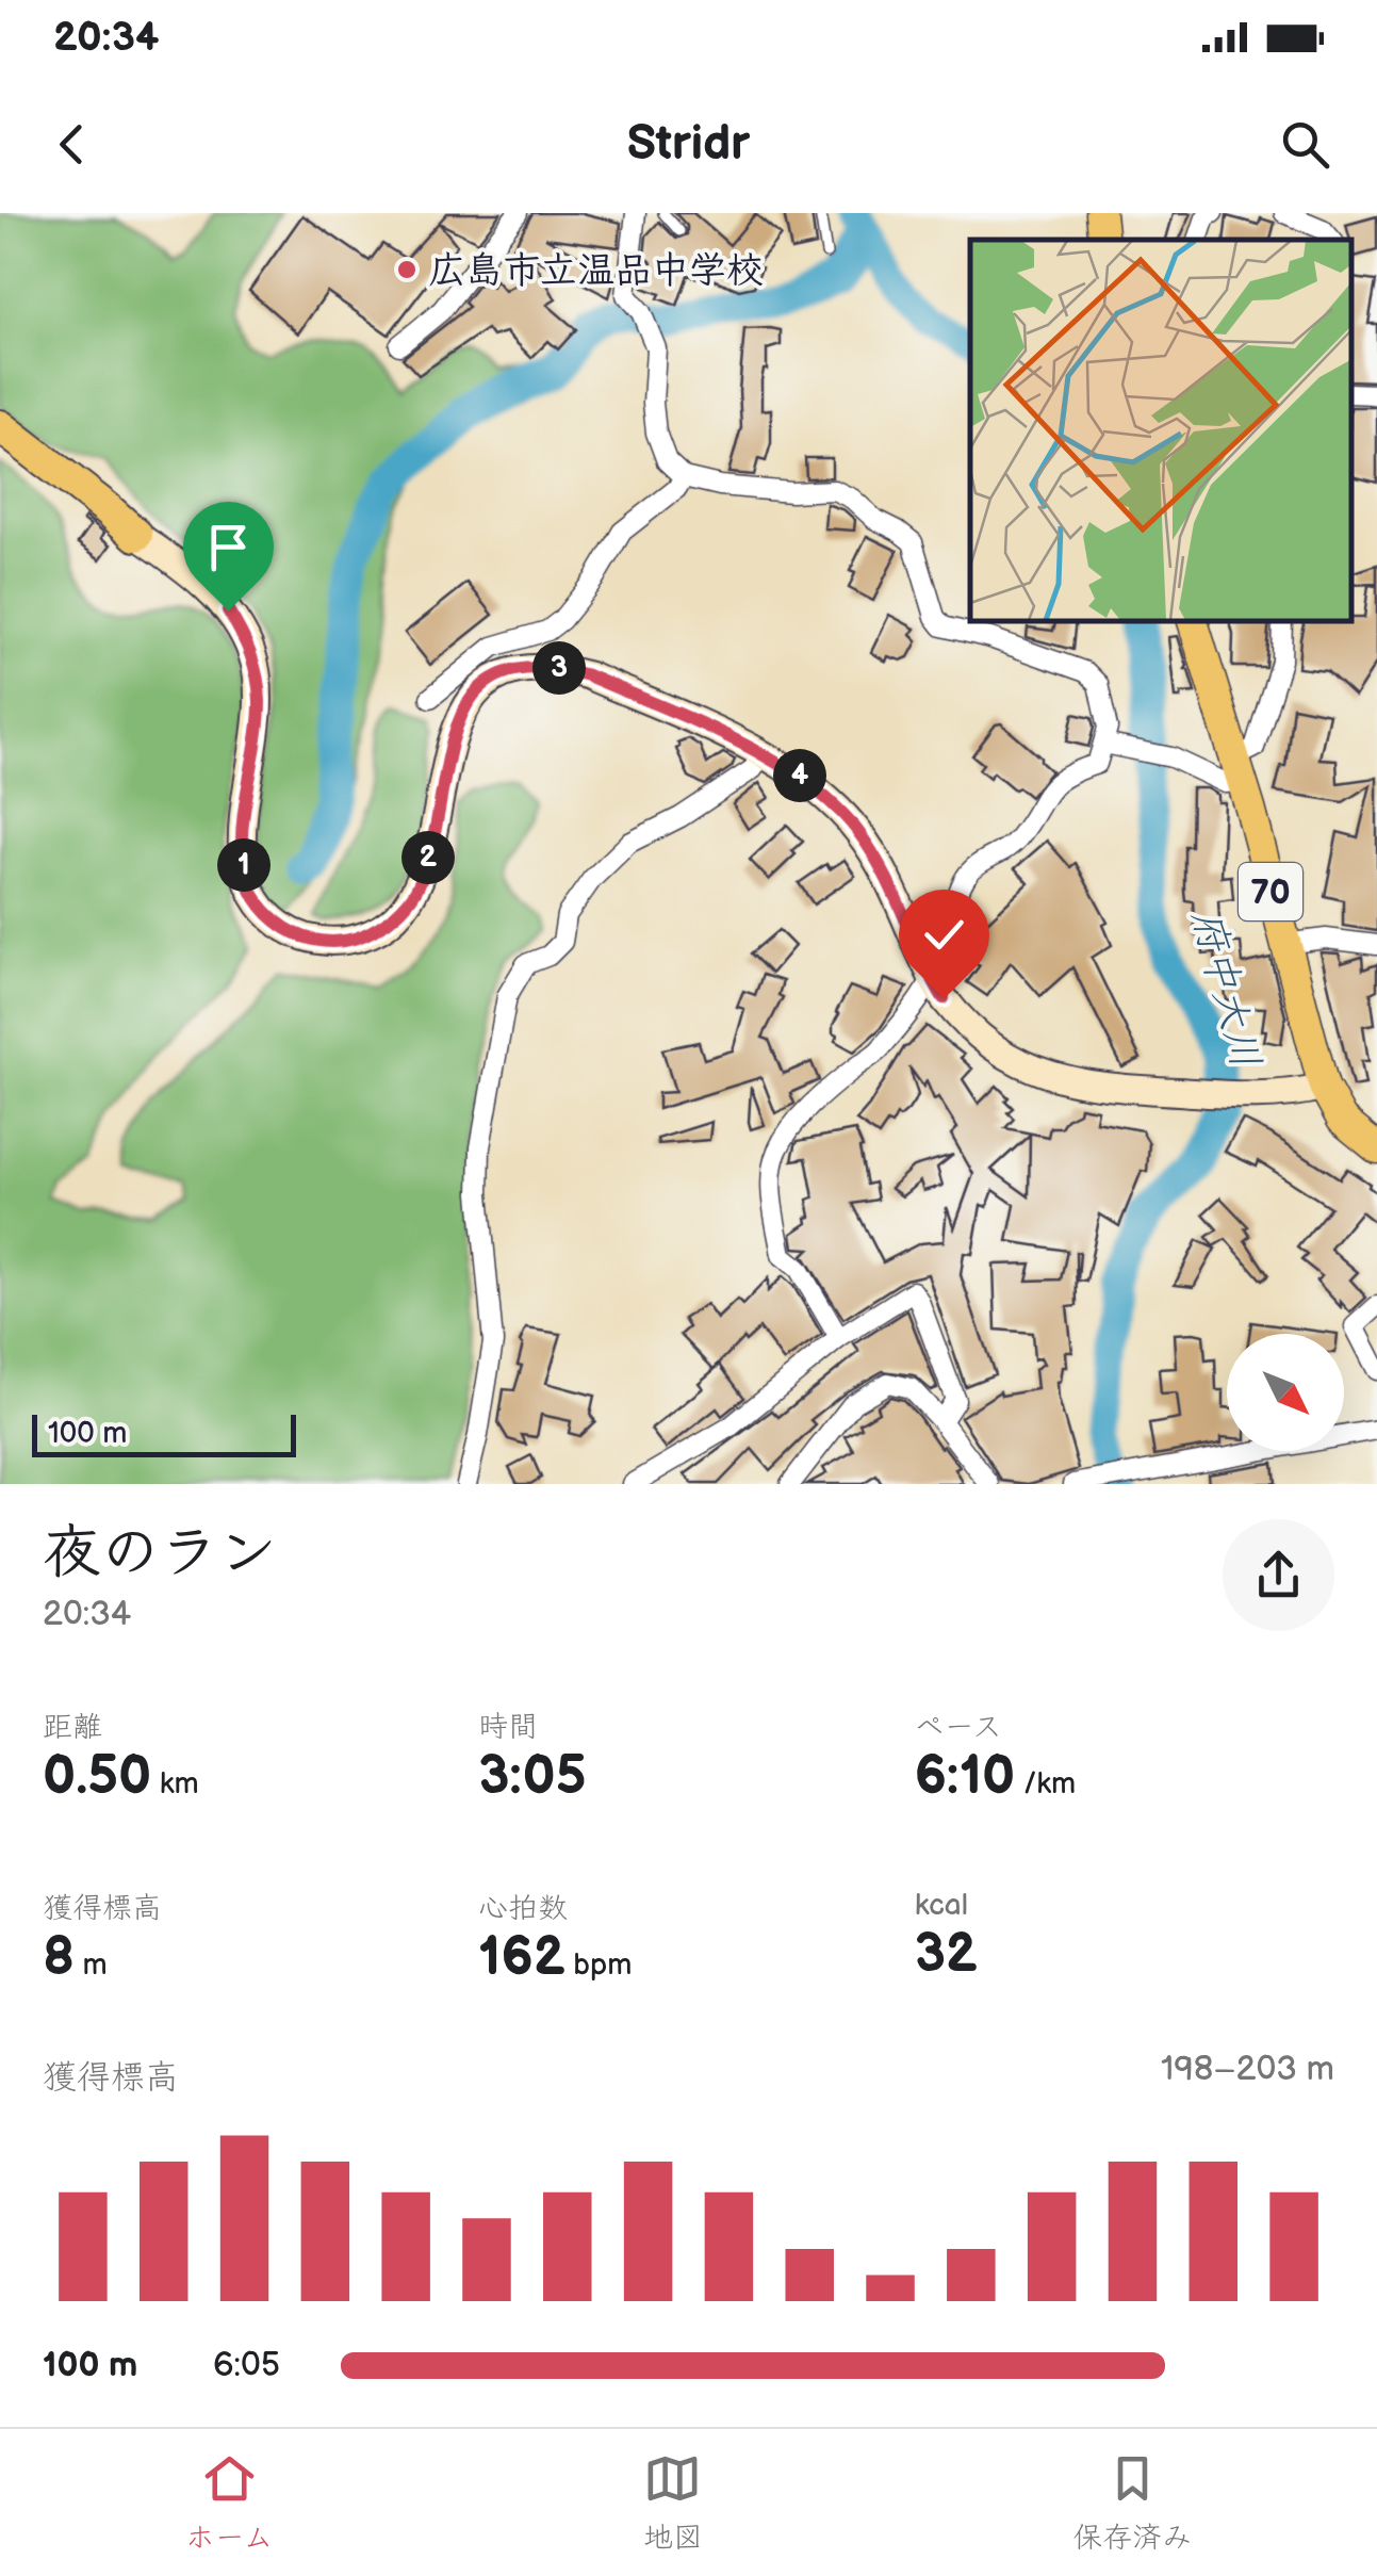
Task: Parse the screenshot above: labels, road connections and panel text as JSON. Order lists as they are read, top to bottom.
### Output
{
  "streets": {
    "main road": ["70"]
  },
  "water": ["府中大川"],
  "places": ["広島市立温品中学校"],
  "scale_bar": "100 m",
  "north": "bottom right",
  "page": {
    "status": "20:34",
    "header": "Stridr",
    "pins": [
      "3",
      "4",
      "2",
      "1"
    ],
    "scale": "100 m",
    "heading": ["夜のラン", "20:34"],
    "stats": [
      ["距離", "0.50 km"],
      ["時間", "3:05"],
      ["ペース", "6:10 /km"],
      ["獲得標高", "8 m"],
      ["心拍数", "162 bpm"],
      ["kcal", "32"]
    ],
    "chart": ["獲得標高", "198–203 m"],
    "list": [
      {
        "name": "100 m",
        "note": "6:05"
      }
    ],
    "tabs": ["ホーム", "地図", "保存済み"]
  }
}
